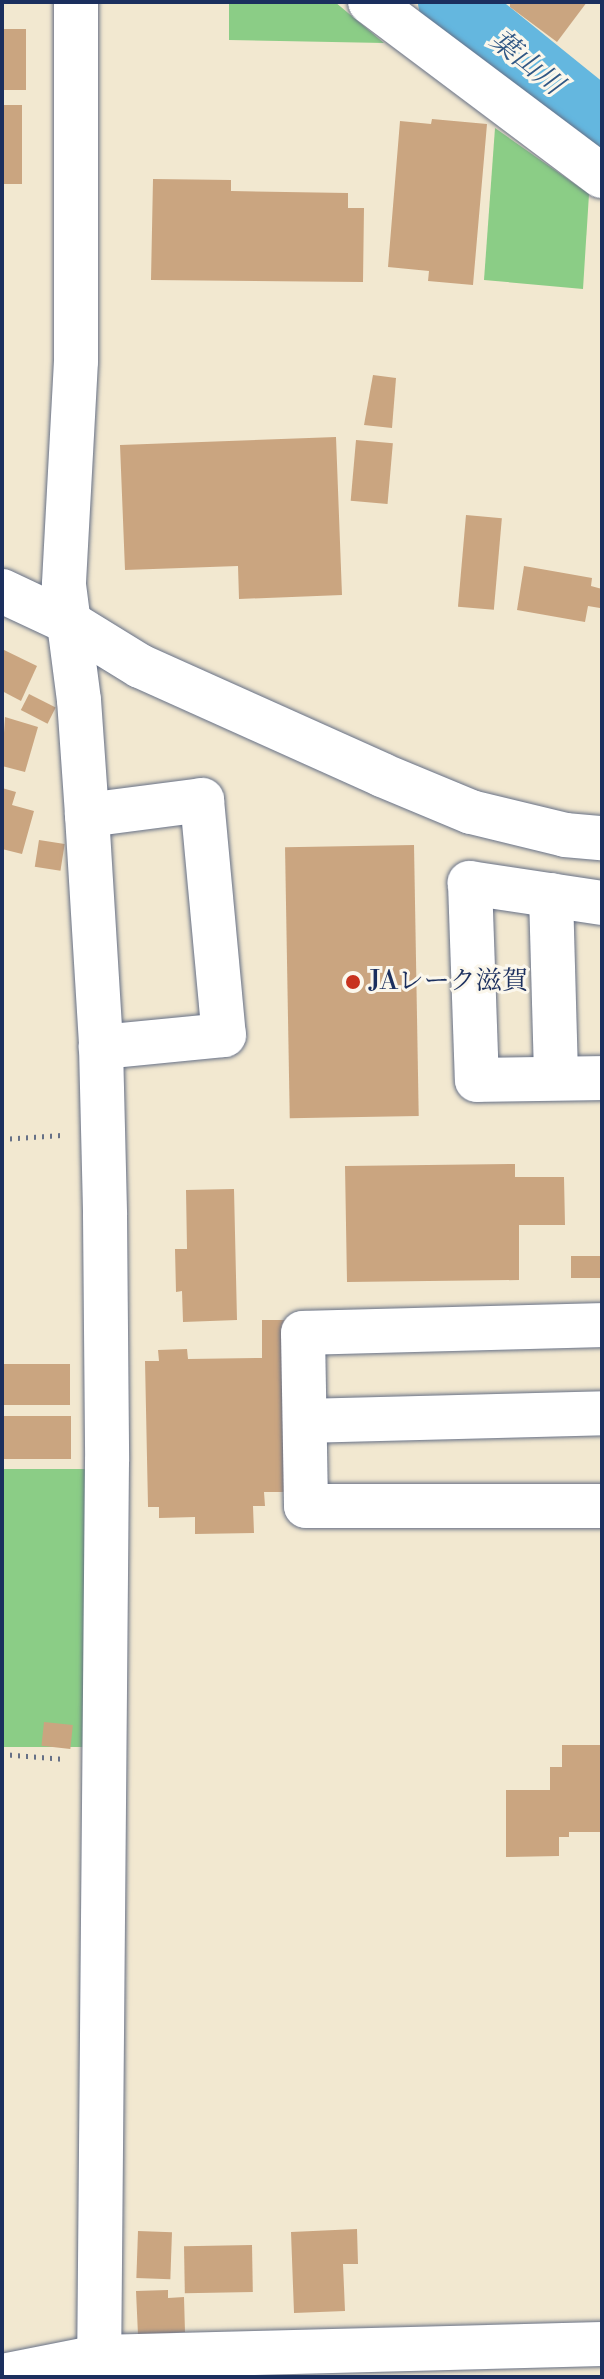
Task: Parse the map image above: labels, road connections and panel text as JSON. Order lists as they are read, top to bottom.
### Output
{
  "water": ["葉山川"],
  "places": ["JAレーク滋賀"]
}
